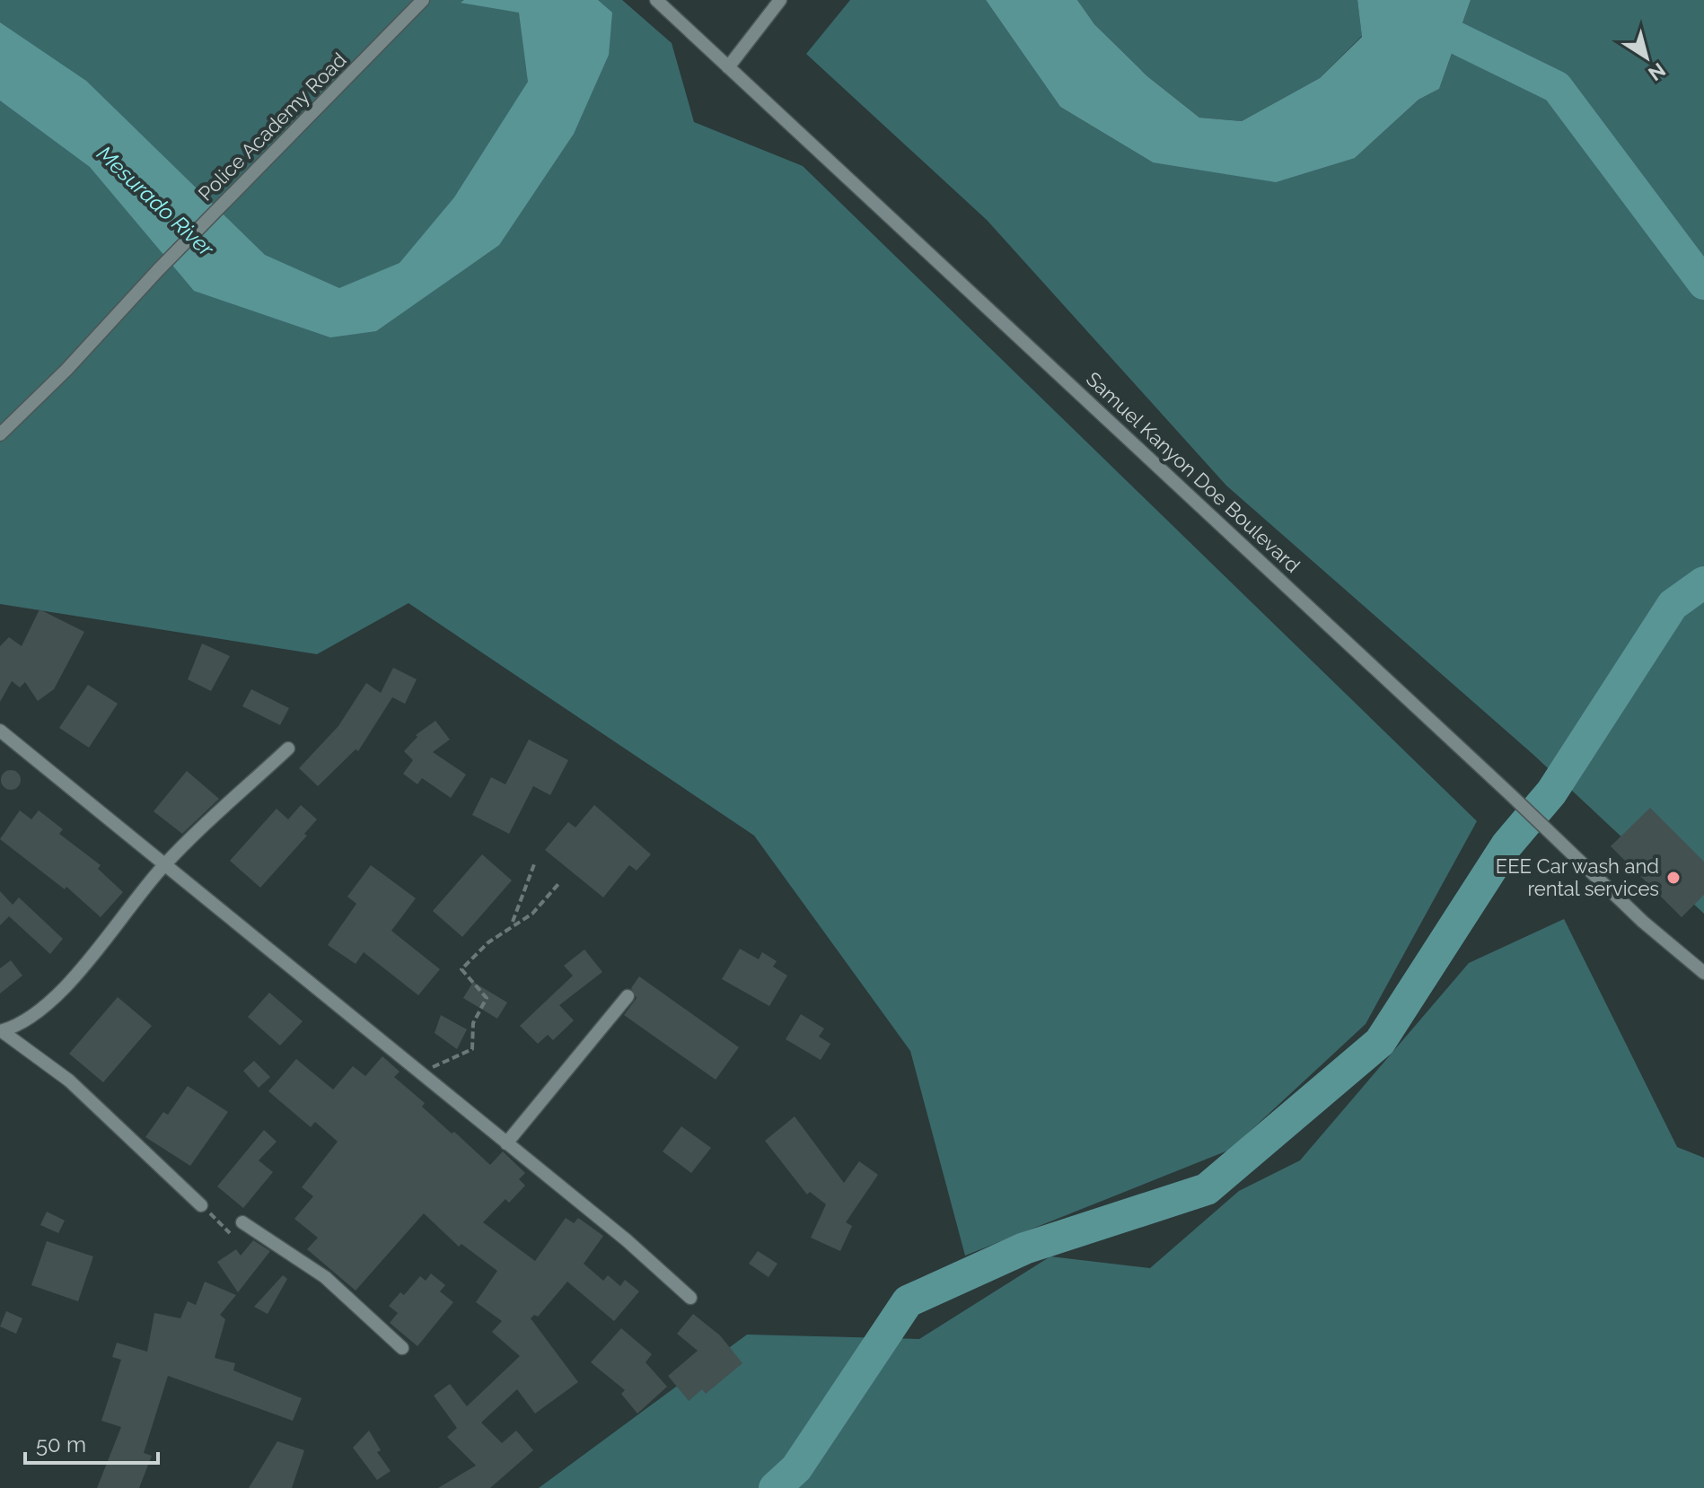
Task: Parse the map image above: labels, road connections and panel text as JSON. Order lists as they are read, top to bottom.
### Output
{
  "streets": {
    "street": ["Police Academy Road", "Samuel Kanyon Doe Boulevard"]
  },
  "water": ["Mesurado River"],
  "places": ["EEE Car wash and rental services"],
  "scale_bar": "50 m",
  "north": "bottom right"
}
